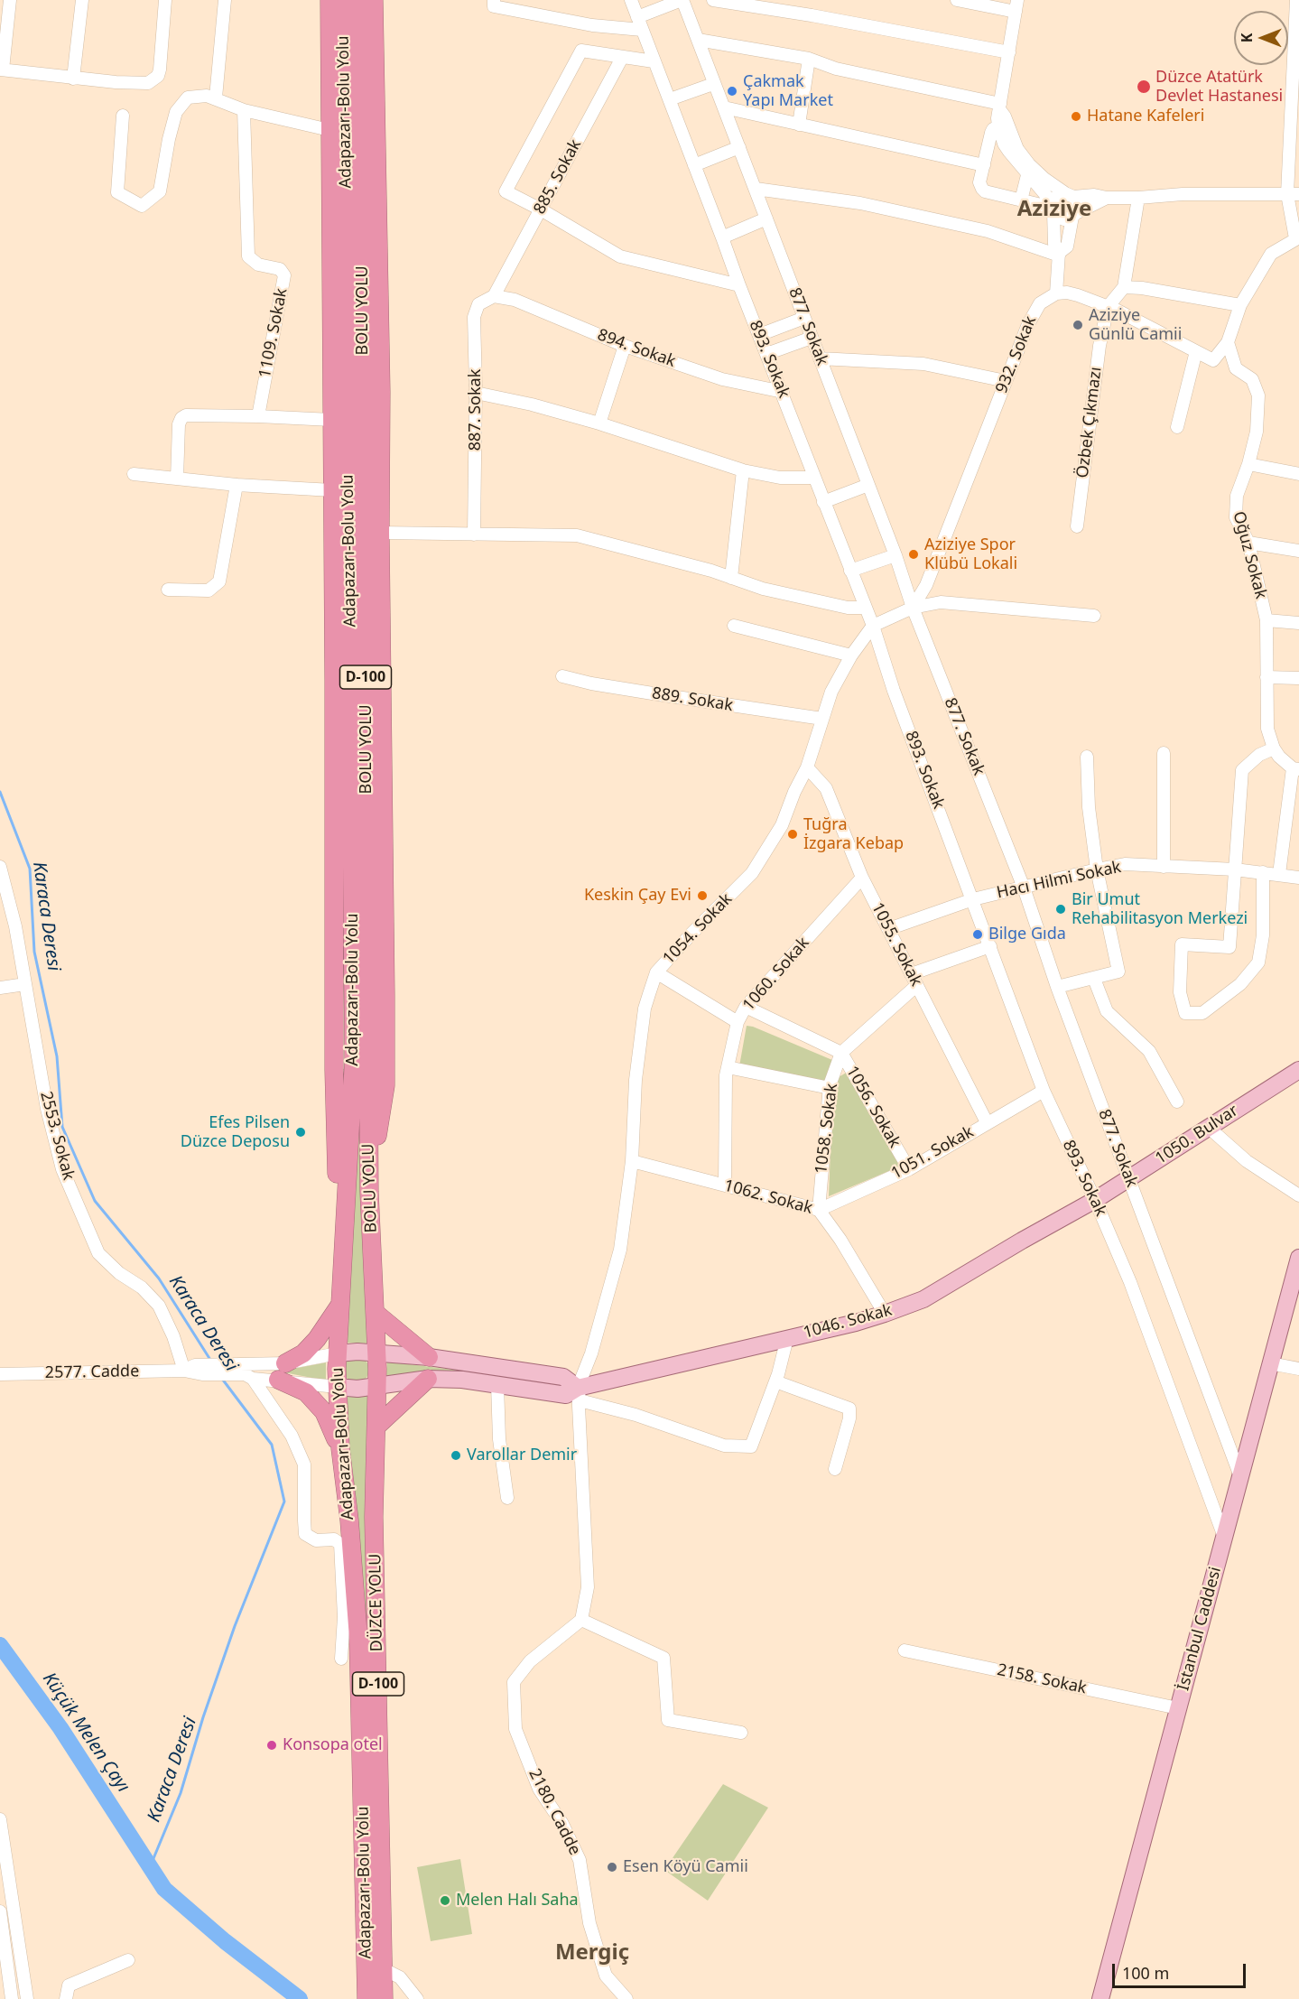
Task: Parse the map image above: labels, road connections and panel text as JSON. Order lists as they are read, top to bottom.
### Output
{
  "streets": {
    "highway": [
      "Adapazarı-Bolu Yolu",
      "BOLU YOLU",
      "D-100",
      "DÜZCE YOLU"
    ],
    "main road": ["1050. Bulvar", "1046. Sokak", "İstanbul Caddesi"],
    "street": [
      "885. Sokak",
      "877. Sokak",
      "1109. Sokak",
      "894. Sokak",
      "932. Sokak",
      "893. Sokak",
      "887. Sokak",
      "Özbek Çıkmazı",
      "Oğuz Sokak",
      "889. Sokak",
      "Hacı Hilmi Sokak",
      "1054. Sokak",
      "1055. Sokak",
      "1060. Sokak",
      "1056. Sokak",
      "1058. Sokak",
      "2553. Sokak",
      "1051. Sokak",
      "1062. Sokak",
      "2577. Cadde",
      "2158. Sokak",
      "2180. Cadde"
    ]
  },
  "crossings": [
    ["885. Sokak", "894. Sokak"],
    ["885. Sokak", "887. Sokak"],
    ["BOLU YOLU", "1046. Sokak"],
    ["BOLU YOLU", "DÜZCE YOLU"],
    ["877. Sokak", "932. Sokak"],
    ["877. Sokak", "Hacı Hilmi Sokak"],
    ["877. Sokak", "1050. Bulvar"],
    ["877. Sokak", "İstanbul Caddesi"],
    ["894. Sokak", "893. Sokak"],
    ["894. Sokak", "887. Sokak"],
    ["893. Sokak", "Hacı Hilmi Sokak"],
    ["893. Sokak", "1054. Sokak"],
    ["893. Sokak", "1050. Bulvar"],
    ["893. Sokak", "1051. Sokak"],
    ["893. Sokak", "1046. Sokak"],
    ["893. Sokak", "İstanbul Caddesi"],
    ["889. Sokak", "1054. Sokak"],
    ["Hacı Hilmi Sokak", "1055. Sokak"],
    ["1054. Sokak", "1055. Sokak"],
    ["1054. Sokak", "1062. Sokak"],
    ["1054. Sokak", "1046. Sokak"],
    ["1055. Sokak", "1060. Sokak"],
    ["1055. Sokak", "1058. Sokak"],
    ["1055. Sokak", "1051. Sokak"],
    ["1060. Sokak", "1056. Sokak"],
    ["1060. Sokak", "1062. Sokak"],
    ["1056. Sokak", "1058. Sokak"],
    ["1056. Sokak", "1051. Sokak"],
    ["1058. Sokak", "1051. Sokak"],
    ["1058. Sokak", "1062. Sokak"],
    ["1050. Bulvar", "1046. Sokak"],
    ["2553. Sokak", "2577. Cadde"],
    ["1051. Sokak", "1062. Sokak"],
    ["1062. Sokak", "1046. Sokak"],
    ["1046. Sokak", "DÜZCE YOLU"],
    ["İstanbul Caddesi", "2158. Sokak"]
  ],
  "districts": ["Aziziye", "Mergiç"],
  "water": ["Karaca Deresi", "Küçük Melen Çayı"],
  "places": [
    "Düzce Atatürk Devlet Hastanesi",
    "Çakmak Yapı Market",
    "Hatane Kafeleri",
    "Aziziye Günlü Camii",
    "Aziziye Spor Klübü Lokali",
    "Tuğra İzgara Kebap",
    "Keskin Çay Evi",
    "Bir Umut Rehabilitasyon Merkezi",
    "Bilge Gıda",
    "Efes Pilsen Düzce Deposu",
    "Varollar Demir",
    "Konsopa otel",
    "Esen Köyü Camii",
    "Melen Halı Saha"
  ],
  "scale_bar": "100 m",
  "north": "left"
}
